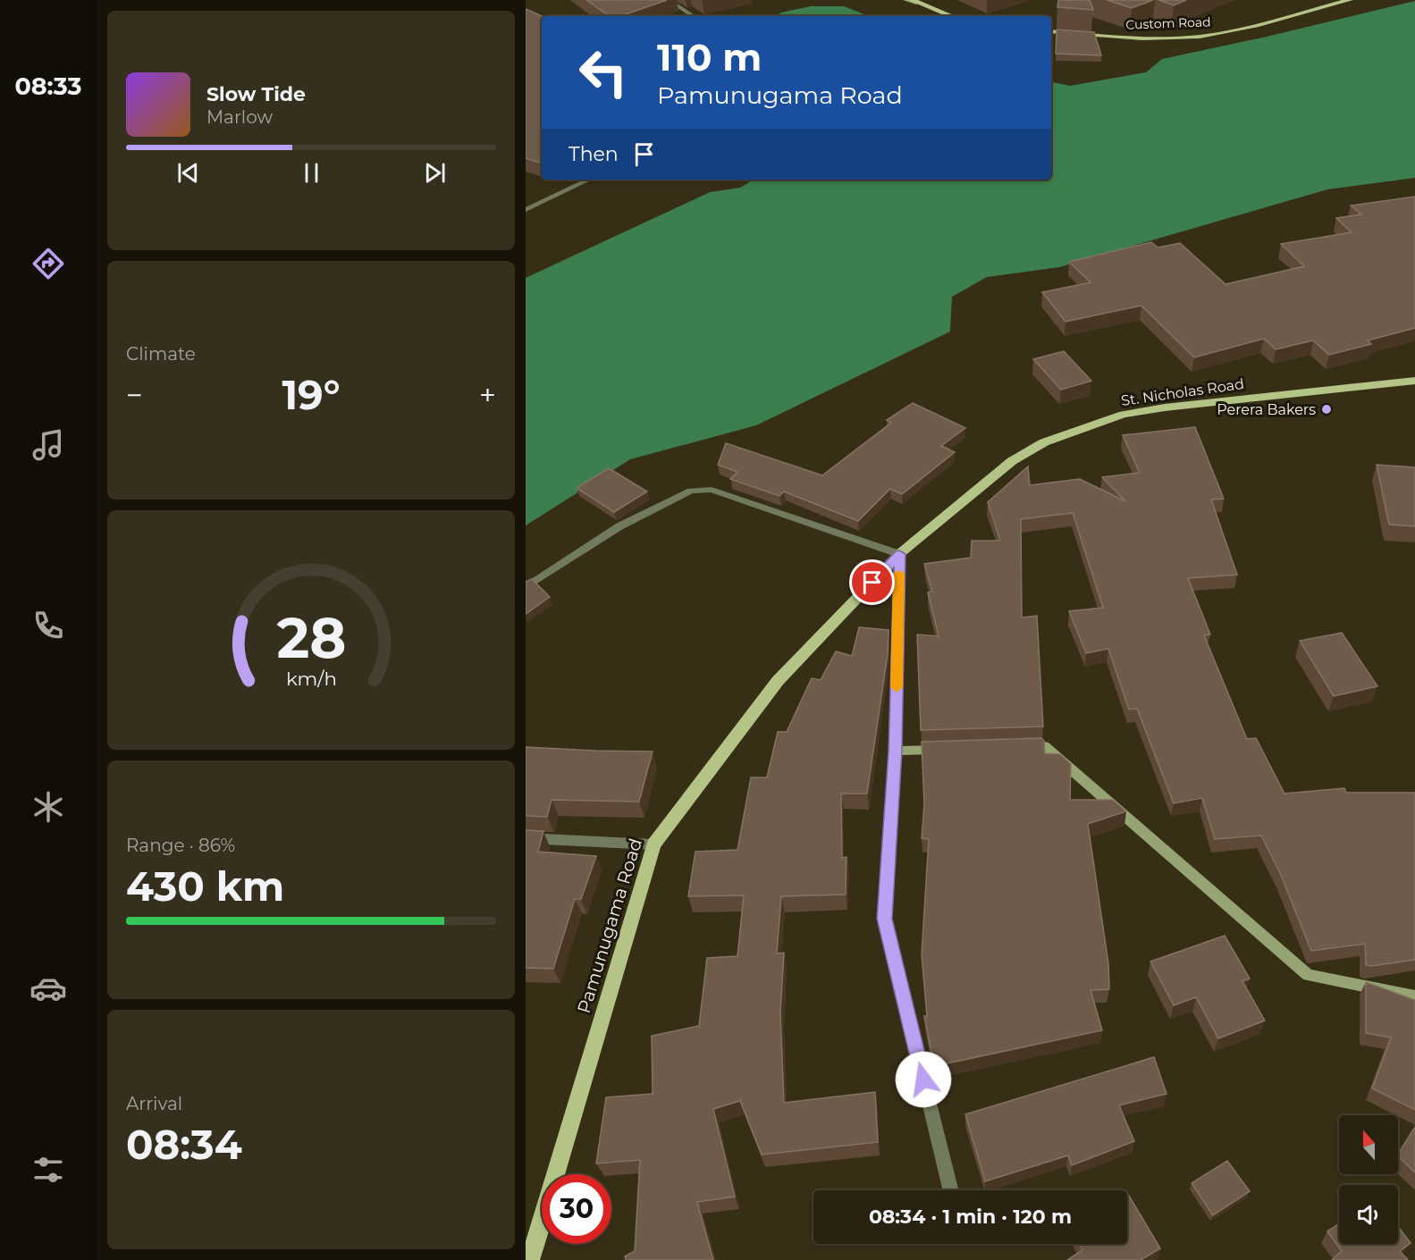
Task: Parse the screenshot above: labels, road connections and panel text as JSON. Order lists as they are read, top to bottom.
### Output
{
  "streets": {
    "main road": ["Custom Road", "St. Nicholas Road", "Pamunugama Road"]
  },
  "crossings": [
    ["St. Nicholas Road", "Pamunugama Road"]
  ],
  "places": ["Perera Bakers"],
  "north": "top",
  "page": {
    "tabs": "08:33",
    "turn": ["110 m", "Pamunugama Road"],
    "song": ["Slow Tide", "Marlow"],
    "then": "Then",
    "tile": [
      "Climate",
      ["Range · 86%", "430 km"],
      ["Arrival", "08:34"]
    ],
    "heat": ["−", "19°", "+"],
    "limit": "30",
    "trip": "08:34 · 1 min · 120 m",
    "gauge": ["28", "km/h"]
  }
}
